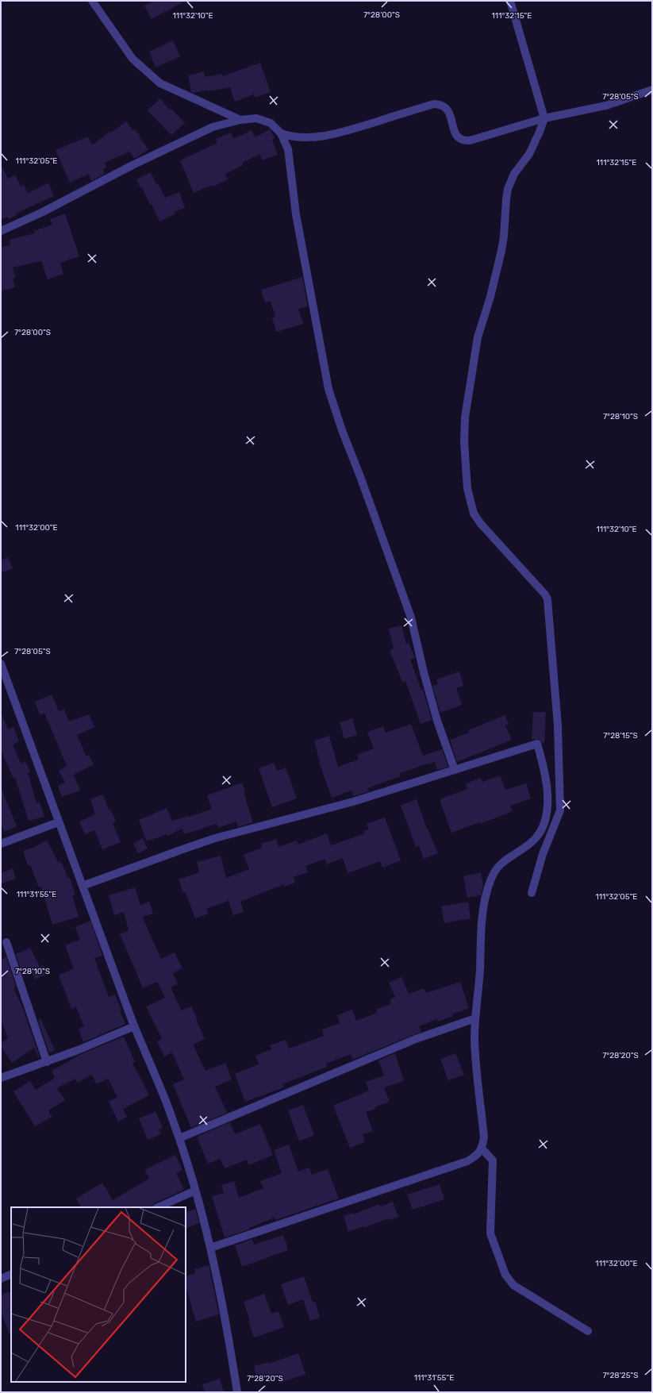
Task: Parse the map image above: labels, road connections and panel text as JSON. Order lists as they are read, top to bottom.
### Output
{
  "coordinates": [
    "7°28'00\"S",
    "111°32'15\"E",
    "111°32'10\"E",
    "7°28'05\"S",
    "111°32'05\"E",
    "7°28'10\"S",
    "111°32'00\"E",
    "7°28'15\"S",
    "111°31'55\"E",
    "7°28'20\"S",
    "7°28'25\"S"
  ]
}
